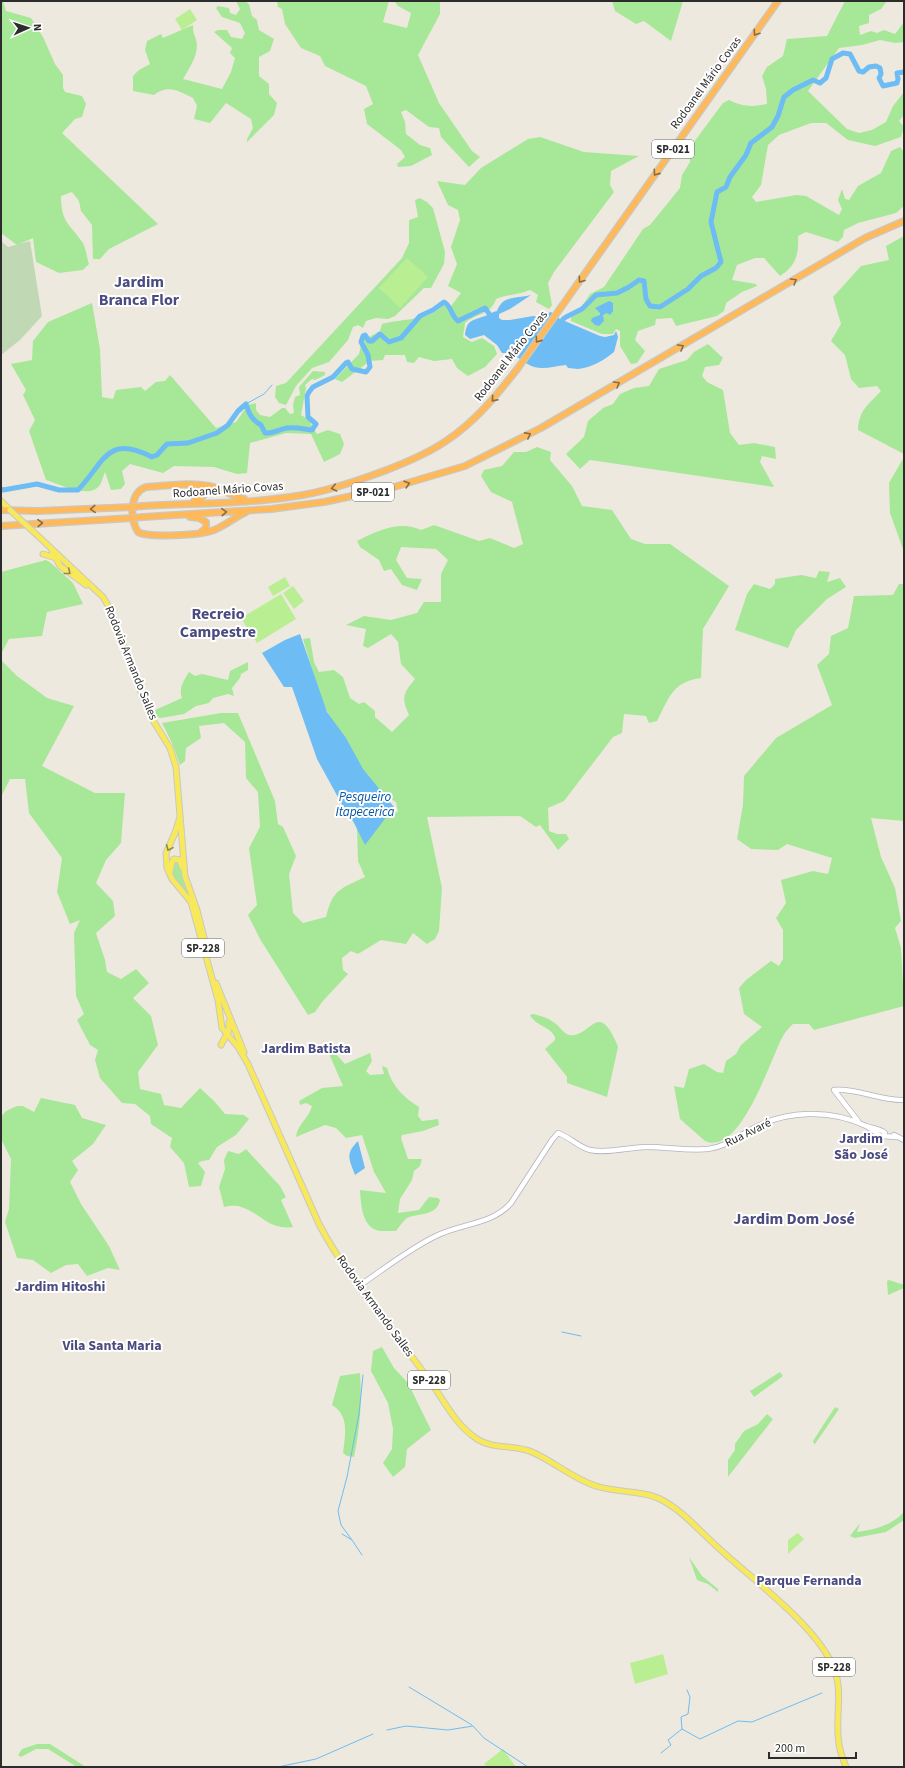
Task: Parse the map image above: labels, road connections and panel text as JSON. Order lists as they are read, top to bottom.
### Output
{
  "streets": {
    "highway": ["Rodoanel Mário Covas", "SP-021"],
    "main road": ["Rodovia Armando Salles", "SP-228", "Rua Avaré"]
  },
  "crossings": [
    ["Rodovia Armando Salles", "Rua Avaré"]
  ],
  "districts": [
    "Jardim Branca Flor",
    "Recreio Campestre",
    "Jardim Batista",
    "Jardim São José",
    "Jardim Dom José",
    "Jardim Hitoshi",
    "Vila Santa Maria",
    "Parque Fernanda"
  ],
  "water": ["Pesqueiro Itapecerica"],
  "scale_bar": "200 m",
  "north": "right"
}
